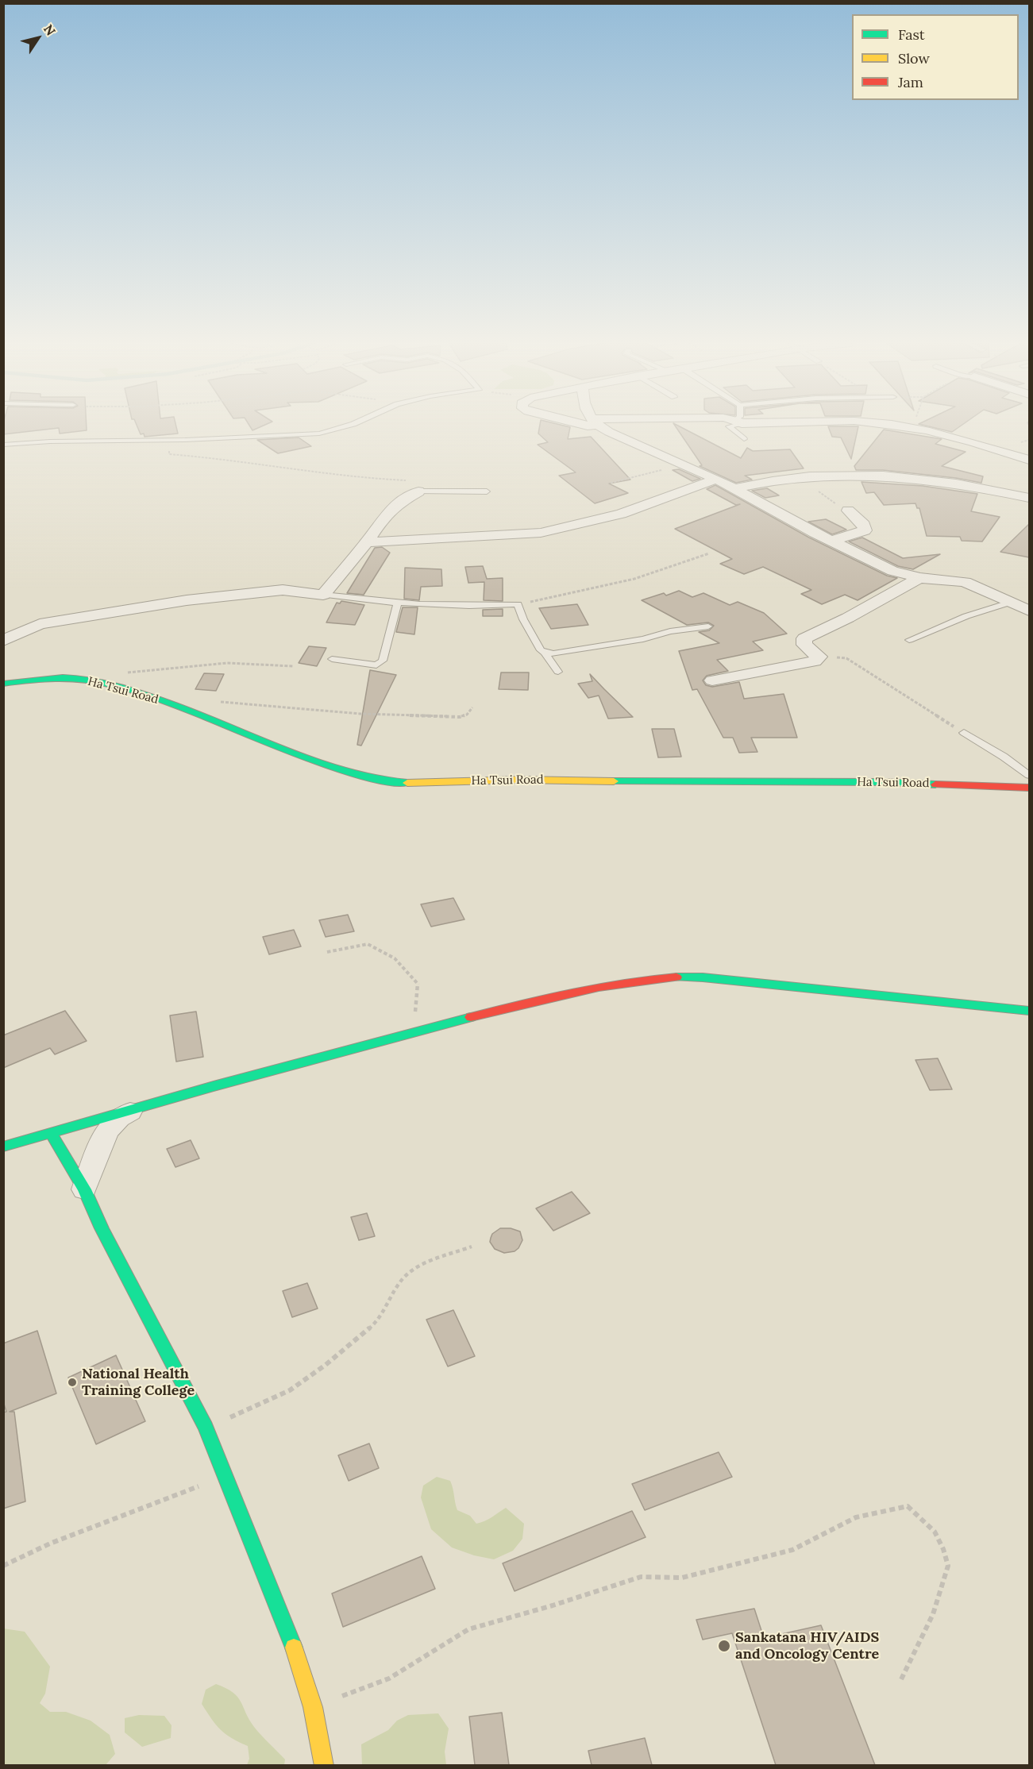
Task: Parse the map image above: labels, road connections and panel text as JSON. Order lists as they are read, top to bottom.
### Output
{
  "streets": {
    "street": ["Ha Tsui Road"]
  },
  "places": ["National Health Training College", "Sankatana HIV/AIDS and Oncology Centre"],
  "legend": ["Fast", "Slow", "Jam"],
  "north": "top right"
}
